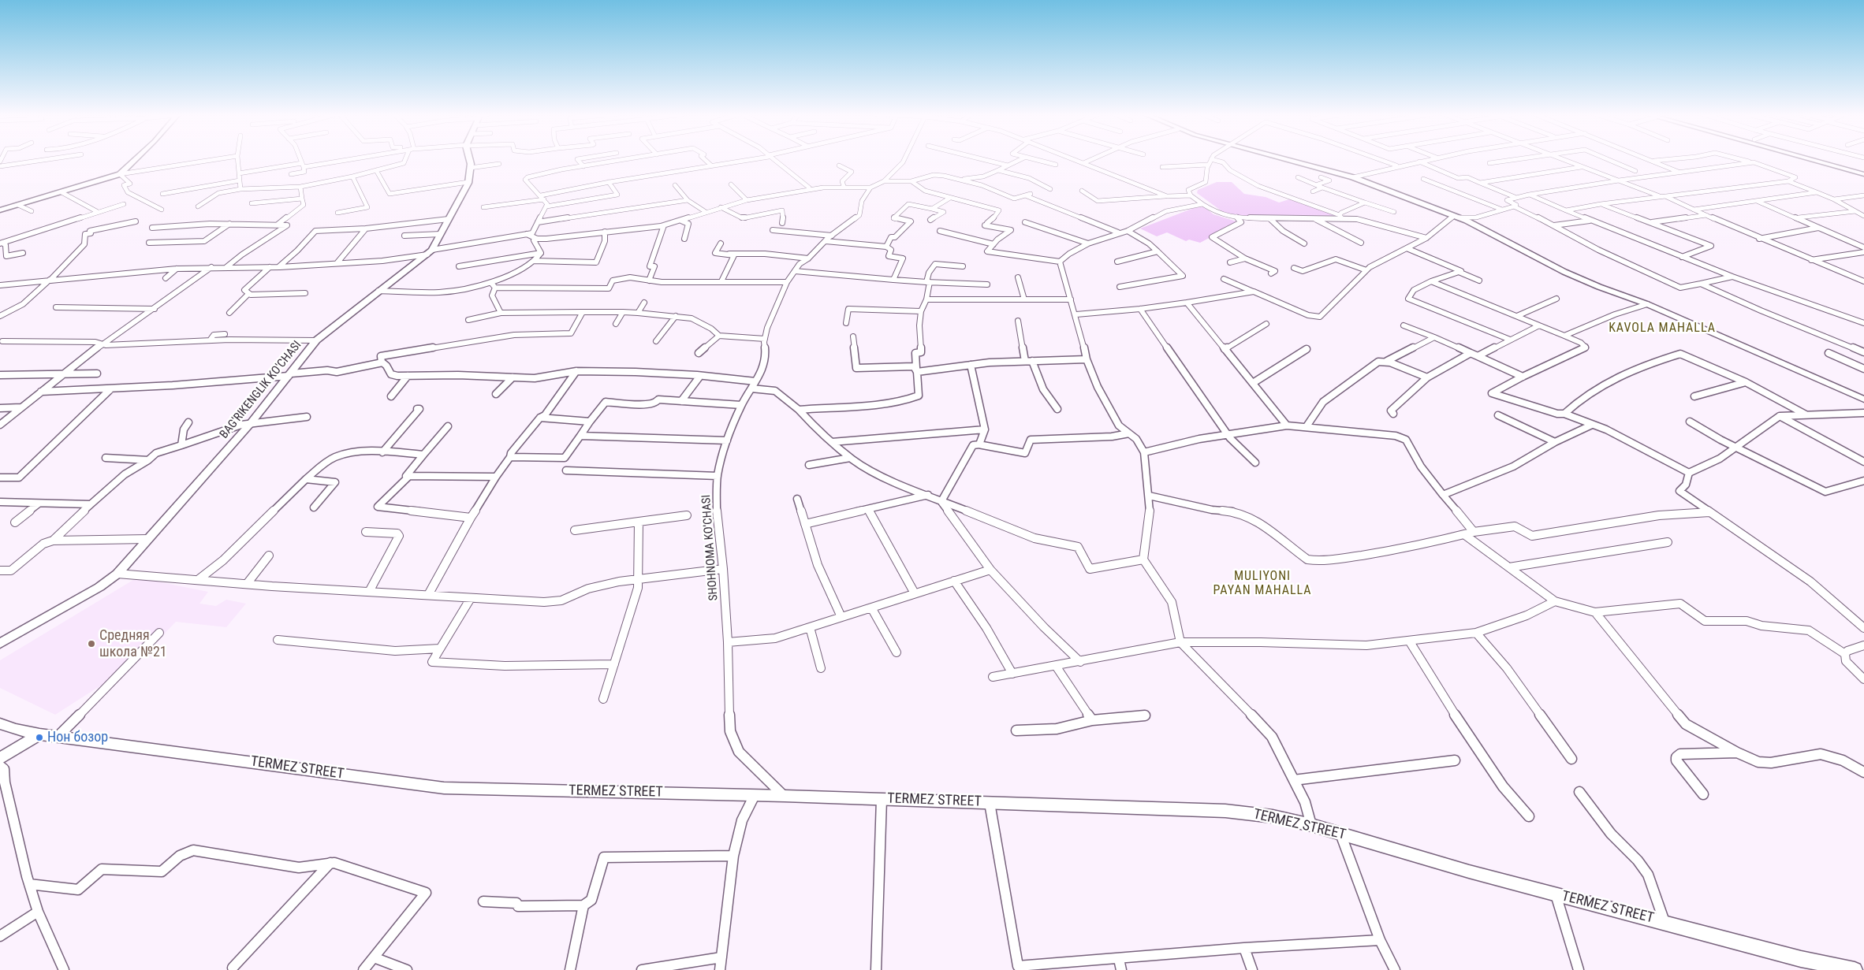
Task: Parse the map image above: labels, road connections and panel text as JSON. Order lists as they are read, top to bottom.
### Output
{
  "streets": {
    "main road": ["BAG'RIKENGLIK KO'CHASI", "TERMEZ STREET"],
    "street": ["SHOHNOMA KO'CHASI"]
  },
  "crossings": [
    ["SHOHNOMA KO'CHASI", "TERMEZ STREET"]
  ],
  "districts": ["KAVOLA MAHALLA", "MULIYONI PAYAN MAHALLA"],
  "places": ["Средняя школа №21", "Нон бозор"]
}
